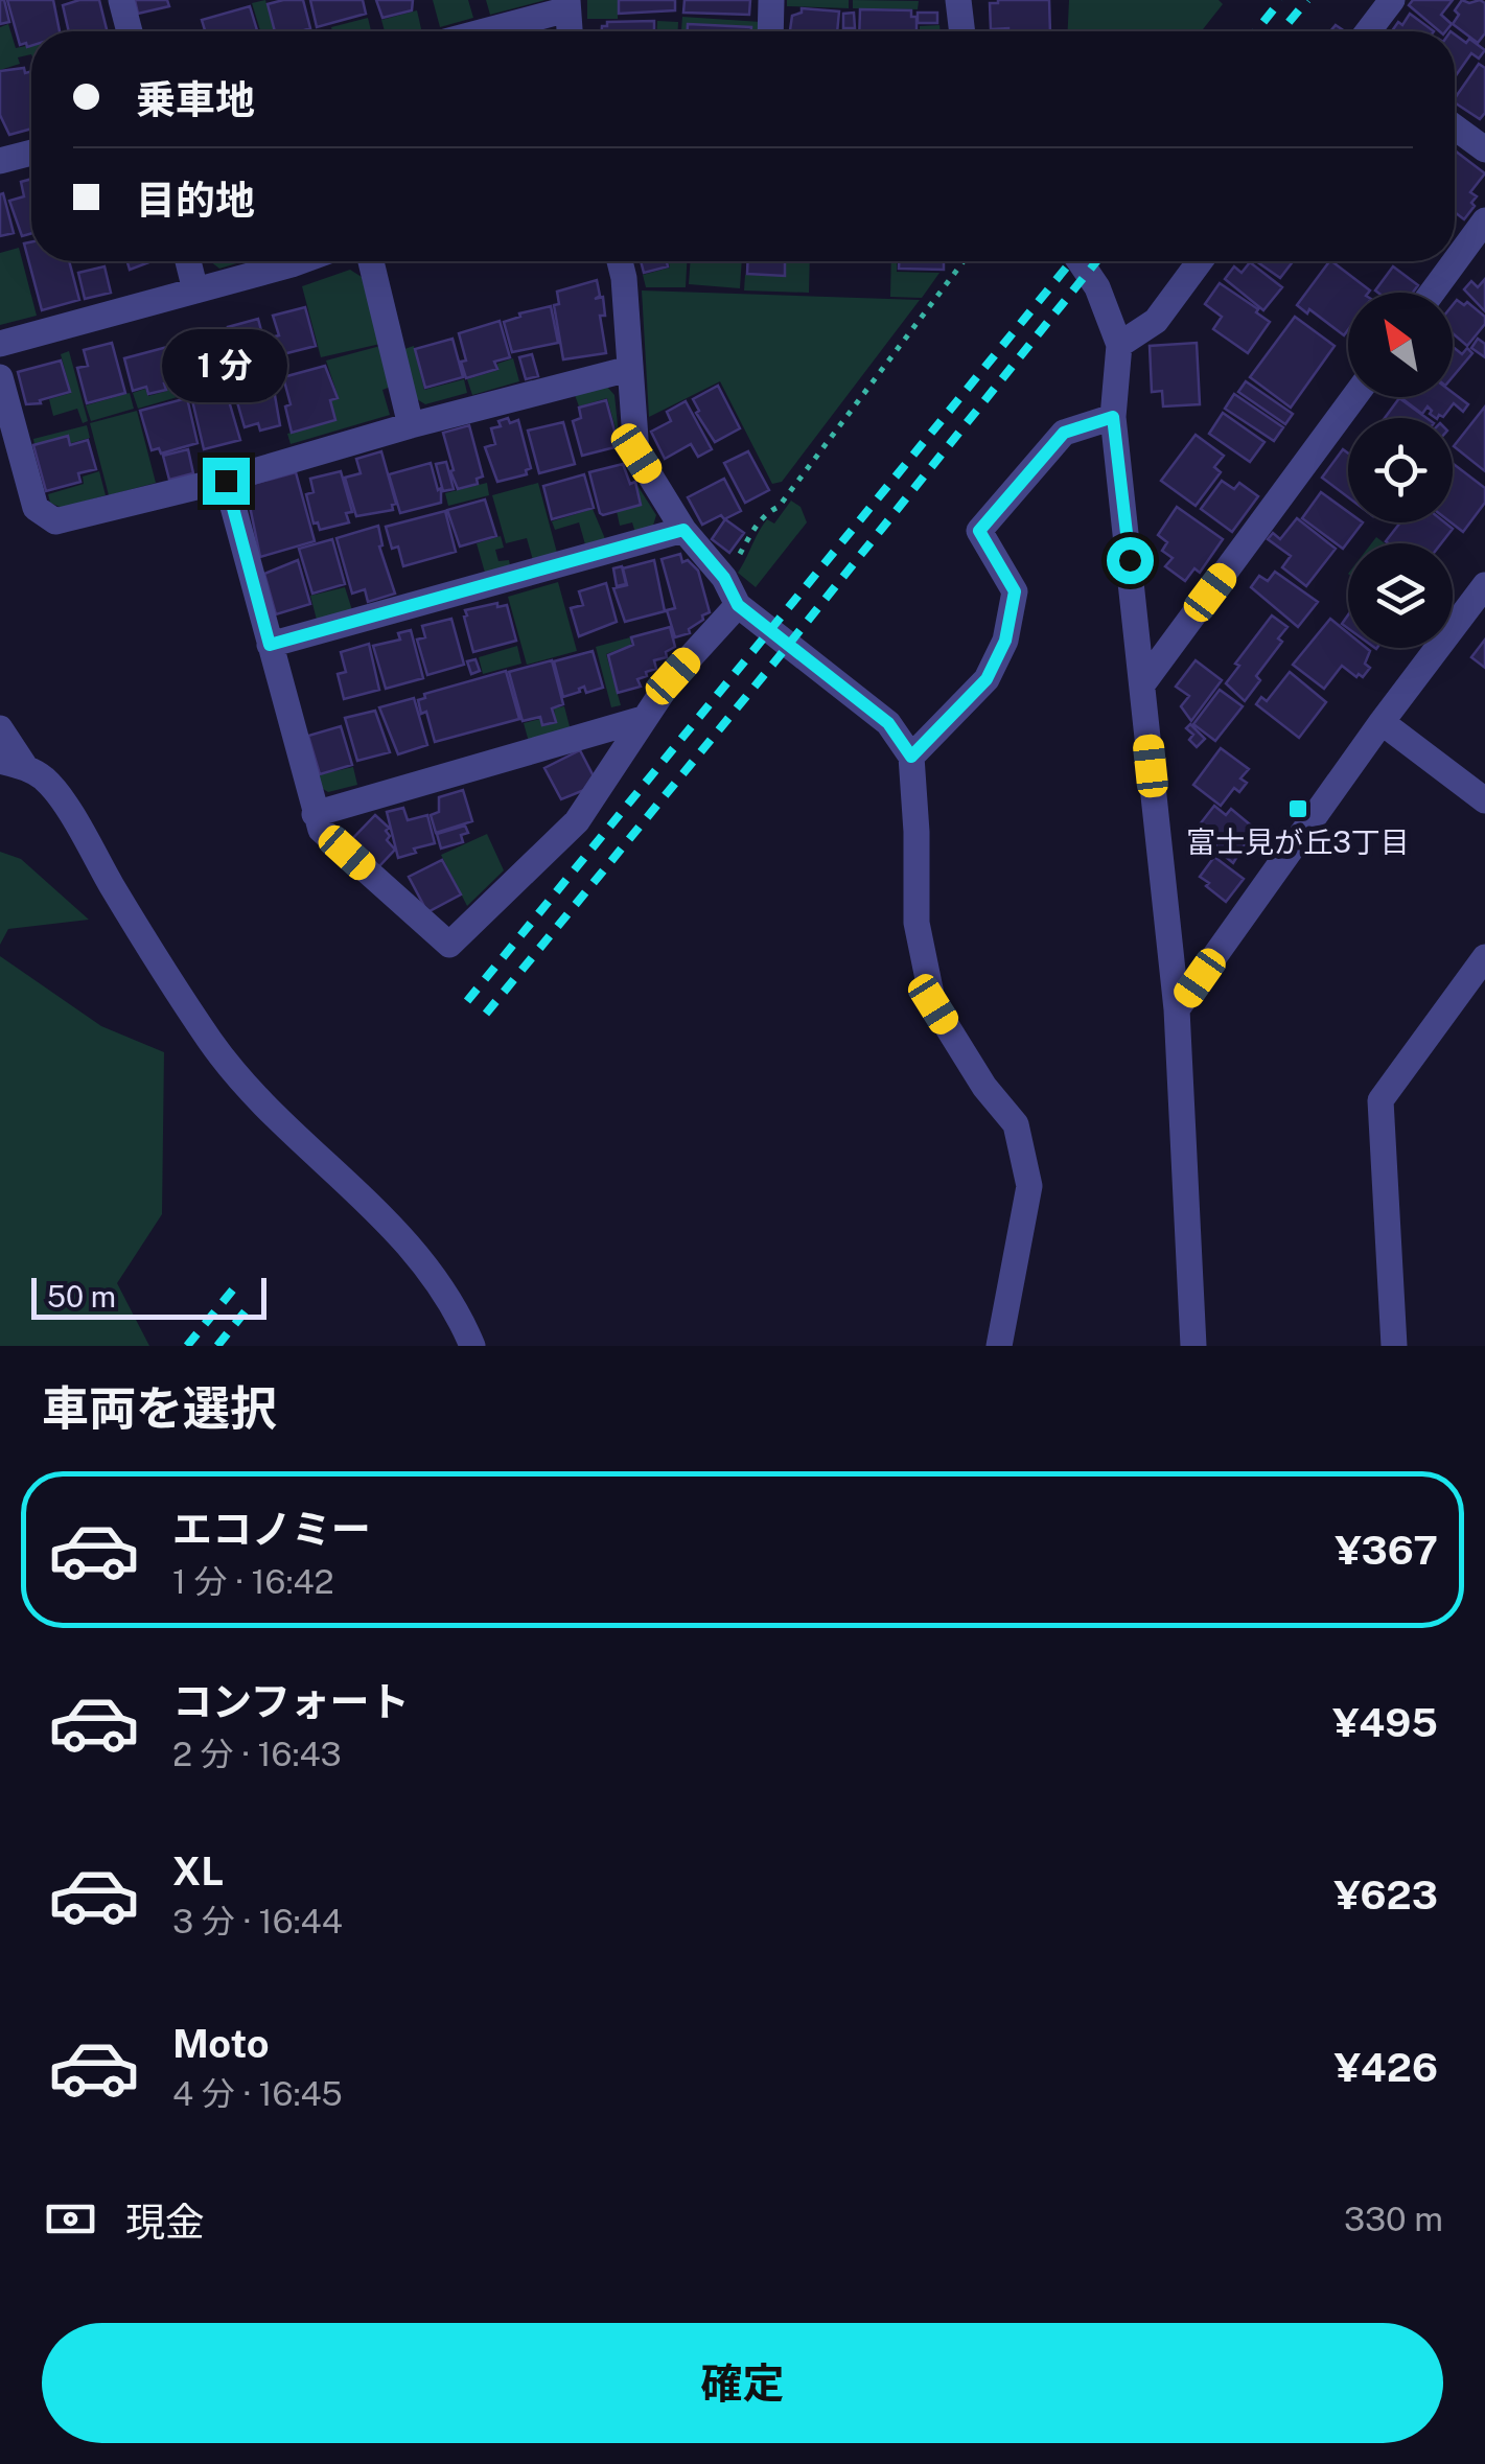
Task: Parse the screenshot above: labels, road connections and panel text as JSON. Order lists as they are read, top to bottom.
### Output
{
  "places": {
    "transit": ["富士見が丘3丁目"]
  },
  "scale_bar": "50 m",
  "north": "top left",
  "page": {
    "banner": ["乗車地", "目的地"],
    "bubble": "1 分",
    "scale": "50 m",
    "heading": "車両を選択",
    "list": [
      {
        "name": "エコノミー",
        "note": "1 分 · 16:42",
        "value": "¥367"
      },
      {
        "name": "コンフォート",
        "note": "2 分 · 16:43",
        "value": "¥495"
      },
      {
        "name": "XL",
        "note": "3 分 · 16:44",
        "value": "¥623"
      },
      {
        "name": "Moto",
        "note": "4 分 · 16:45",
        "value": "¥426"
      }
    ],
    "pay": ["現金", "330 m"],
    "buttons": "確定"
  }
}
